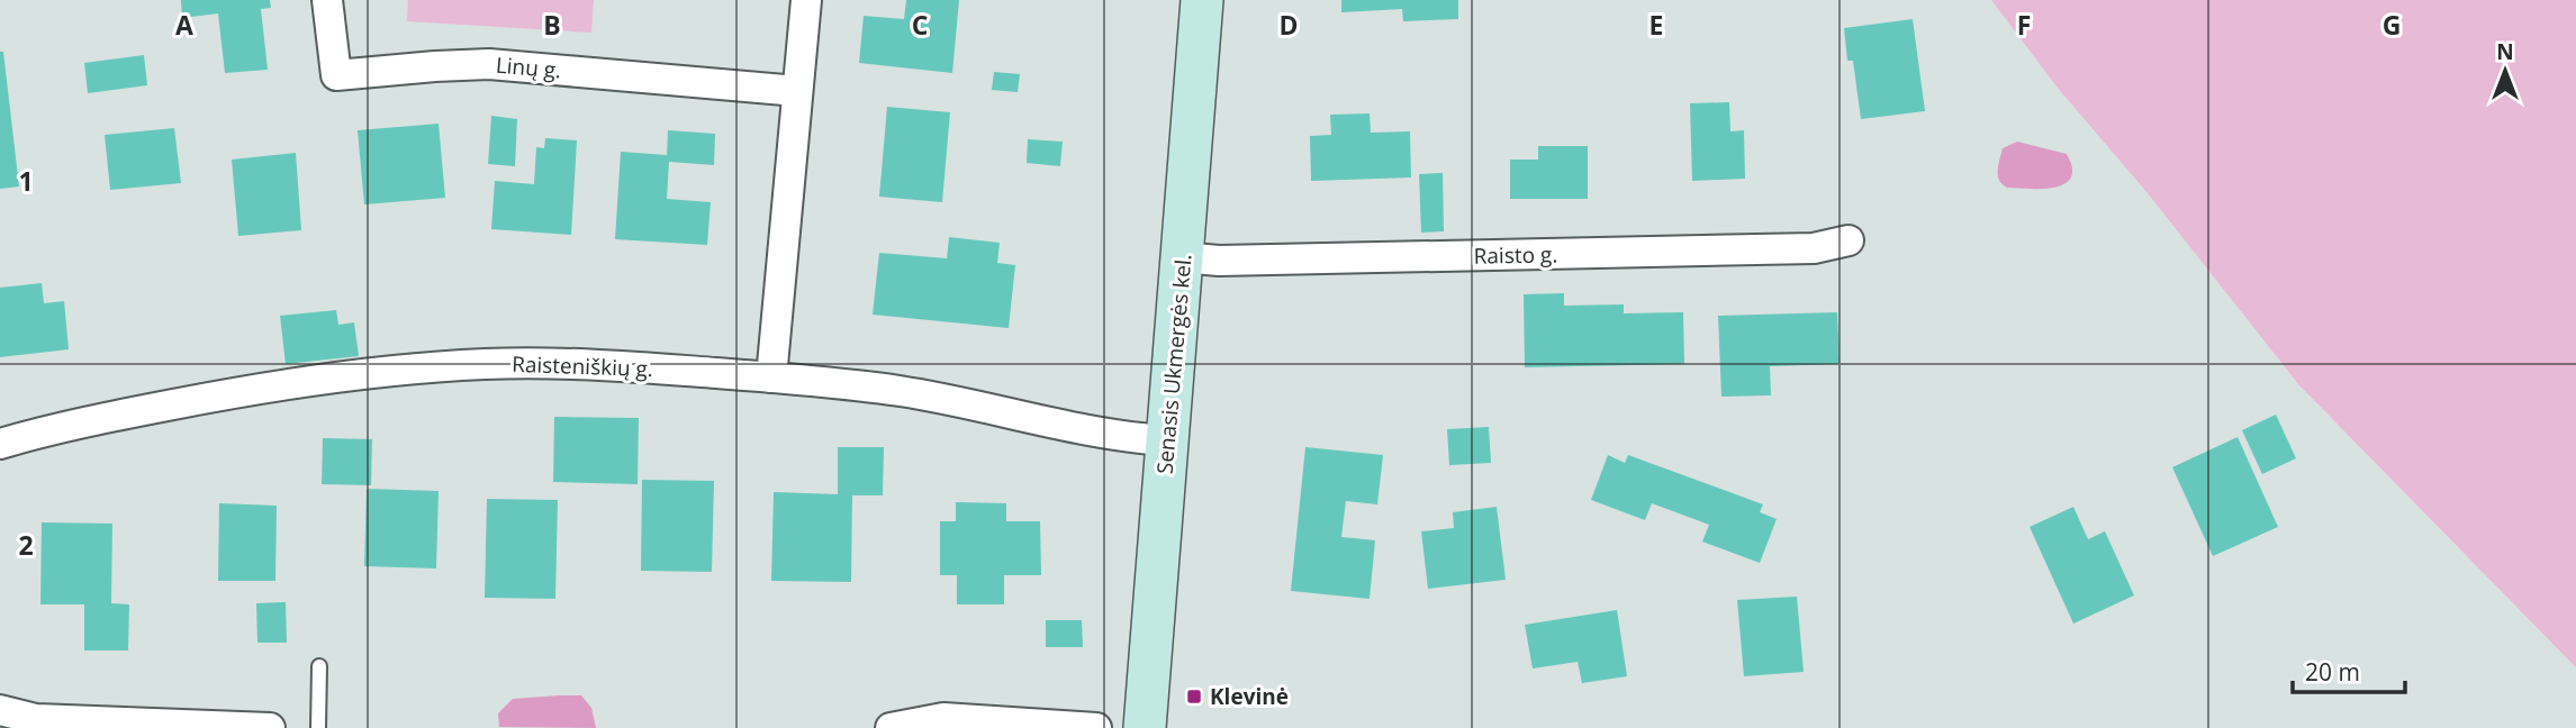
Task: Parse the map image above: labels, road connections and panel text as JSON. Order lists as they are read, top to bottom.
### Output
{
  "streets": {
    "main road": ["Senasis Ukmergės kel."],
    "street": ["Linų g.", "Raisto g.", "Raisteniškių g."]
  },
  "crossings": [
    ["Raisto g.", "Senasis Ukmergės kel."],
    ["Senasis Ukmergės kel.", "Raisteniškių g."]
  ],
  "places": {
    "transit": ["Klevinė"]
  },
  "scale_bar": "20 m",
  "north": "top",
  "grid": {
    "columns": [
      "A",
      "B",
      "C",
      "D",
      "E",
      "F",
      "G"
    ],
    "rows": ["1", "2"]
  }
}
